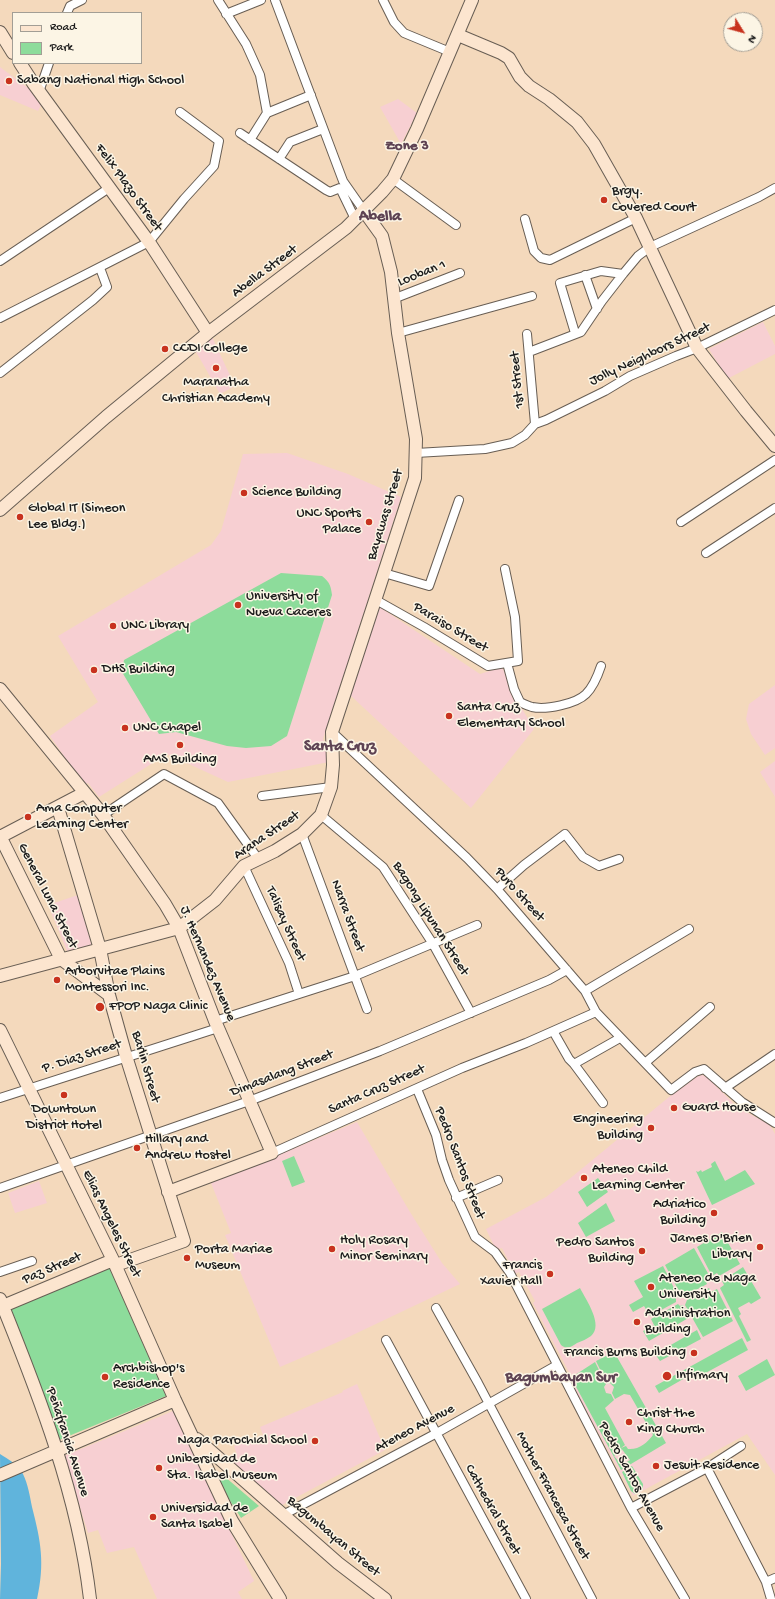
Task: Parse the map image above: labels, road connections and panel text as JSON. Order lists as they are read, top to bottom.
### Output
{
  "streets": {
    "street": [
      "Felix Plazo Street",
      "Abella Street",
      "Looban 1",
      "Jolly Neighbors Street",
      "1st Street",
      "Bayawas Street",
      "Paraiso Street",
      "Arana Street",
      "Puro Street",
      "General Luna Street",
      "Narra Street",
      "Bagong Lipunan Street",
      "Talisay Street",
      "J. Hernandez Avenue",
      "P. Diaz Street",
      "Barlin Street",
      "Dimasalang Street",
      "Santa Cruz Street",
      "Pedro Santos Street",
      "Elias Angeles Street",
      "Paz Street",
      "Ateneo Avenue",
      "Peñafrancia Avenue",
      "Pedro Santos Avenue",
      "Mother Francesca Street",
      "Cathedral Street",
      "Bagumbayan Street"
    ]
  },
  "crossings": [
    ["Felix Plazo Street", "Abella Street"],
    ["Abella Street", "Bayawas Street"],
    ["Looban 1", "Bayawas Street"],
    ["Jolly Neighbors Street", "1st Street"],
    ["Bayawas Street", "Paraiso Street"],
    ["Bayawas Street", "Arana Street"],
    ["Bayawas Street", "Puro Street"],
    ["Arana Street", "Puro Street"],
    ["Arana Street", "General Luna Street"],
    ["Arana Street", "Narra Street"],
    ["Arana Street", "Bagong Lipunan Street"],
    ["Arana Street", "Talisay Street"],
    ["Arana Street", "J. Hernandez Avenue"],
    ["Arana Street", "Barlin Street"],
    ["Puro Street", "Dimasalang Street"],
    ["Puro Street", "Santa Cruz Street"],
    ["General Luna Street", "Barlin Street"],
    ["Narra Street", "P. Diaz Street"],
    ["Bagong Lipunan Street", "P. Diaz Street"],
    ["Bagong Lipunan Street", "Dimasalang Street"],
    ["Talisay Street", "P. Diaz Street"],
    ["J. Hernandez Avenue", "P. Diaz Street"],
    ["J. Hernandez Avenue", "Dimasalang Street"],
    ["J. Hernandez Avenue", "Santa Cruz Street"],
    ["P. Diaz Street", "Barlin Street"],
    ["P. Diaz Street", "Elias Angeles Street"],
    ["Barlin Street", "Dimasalang Street"],
    ["Barlin Street", "Santa Cruz Street"],
    ["Barlin Street", "Paz Street"],
    ["Dimasalang Street", "Elias Angeles Street"],
    ["Santa Cruz Street", "Pedro Santos Street"],
    ["Pedro Santos Street", "Ateneo Avenue"],
    ["Pedro Santos Street", "Pedro Santos Avenue"],
    ["Elias Angeles Street", "Paz Street"],
    ["Elias Angeles Street", "Bagumbayan Street"],
    ["Paz Street", "Peñafrancia Avenue"],
    ["Ateneo Avenue", "Pedro Santos Avenue"],
    ["Ateneo Avenue", "Mother Francesca Street"],
    ["Ateneo Avenue", "Cathedral Street"],
    ["Ateneo Avenue", "Bagumbayan Street"]
  ],
  "districts": [
    "Zone 3",
    "Abella",
    "Santa Cruz",
    "Bagumbayan Sur"
  ],
  "places": [
    "Sabang National High School",
    "Brgy. Covered Court",
    "CCDI College",
    "Maranatha Christian Academy",
    "Science Building",
    "Global IT (Simeon Lee Bldg.)",
    "UNC Sports Palace",
    "University of Nueva Caceres",
    "UNC Library",
    "DHS Building",
    "Santa Cruz Elementary School",
    "UNC Chapel",
    "AMS Building",
    "Ama Computer Learning Center",
    "Arborvitae Plains Montessori Inc.",
    "FPOP Naga Clinic",
    "Downtown District Hotel",
    "Guard House",
    "Engineering Building",
    "Hillary and Andrew Hostel",
    "Ateneo Child Learning Center",
    "Adriatico Building",
    "James O'Brien Library",
    "Holy Rosary Minor Seminary",
    "Pedro Santos Building",
    "Porta Mariae Museum",
    "Francis Xavier Hall",
    "Ateneo de Naga University",
    "Administration Building",
    "Francis Burns Building",
    "Infirmary",
    "Archbishop's Residence",
    "Christ the King Church",
    "Naga Parochial School",
    "Jesuit Residence",
    "Unibersidad de Sta. Isabel Museum",
    "Universidad de Santa Isabel"
  ],
  "legend": ["Road", "Park"],
  "north": "bottom right"
}
